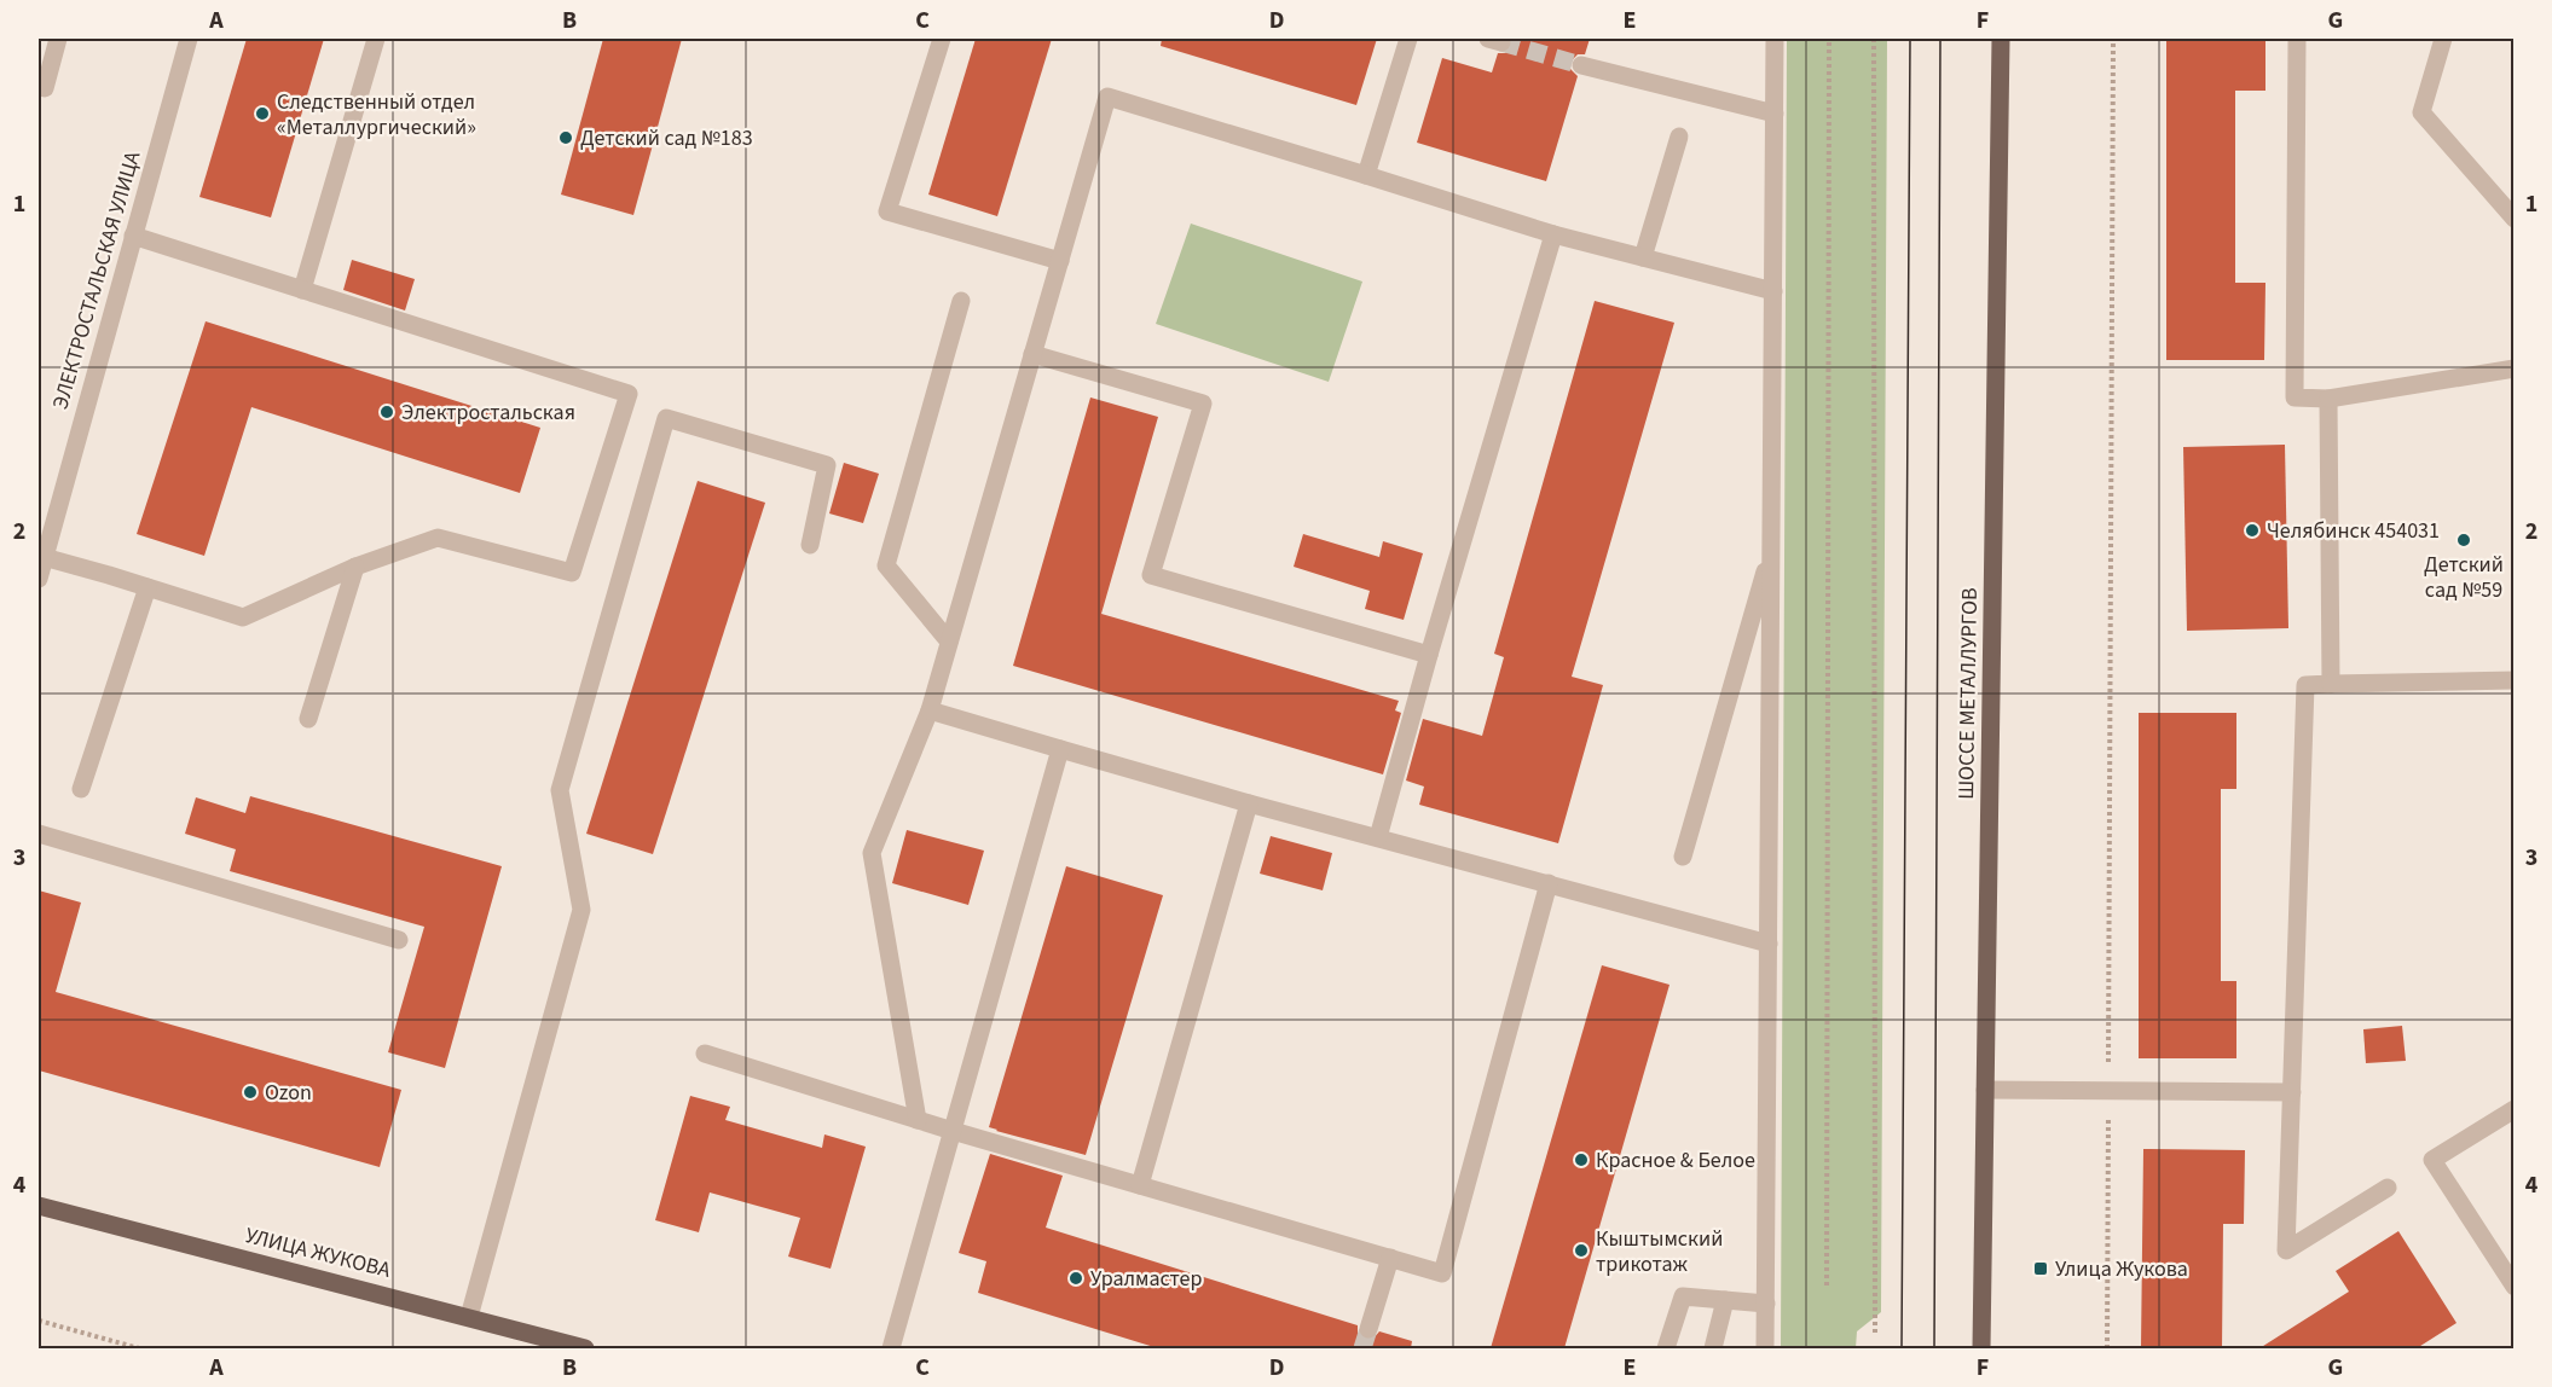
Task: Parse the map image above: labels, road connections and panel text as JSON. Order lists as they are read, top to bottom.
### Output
{
  "streets": {
    "main road": ["ШОССЕ МЕТАЛЛУРГОВ", "УЛИЦА ЖУКОВА"],
    "street": ["ЭЛЕКТРОСТАЛЬСКАЯ УЛИЦА"]
  },
  "places": {
    "other": [
      "Следственный отдел «Металлургический»",
      "Детский сад №183",
      "Электростальская",
      "Челябинск 454031",
      "Детский сад №59",
      "Ozon",
      "Красное & Белое",
      "Кыштымский трикотаж",
      "Уралмастер"
    ],
    "transit": ["Улица Жукова"]
  },
  "grid": {
    "columns": [
      "A",
      "B",
      "C",
      "D",
      "E",
      "F",
      "G"
    ],
    "rows": [
      "1",
      "2",
      "3",
      "4"
    ]
  }
}
